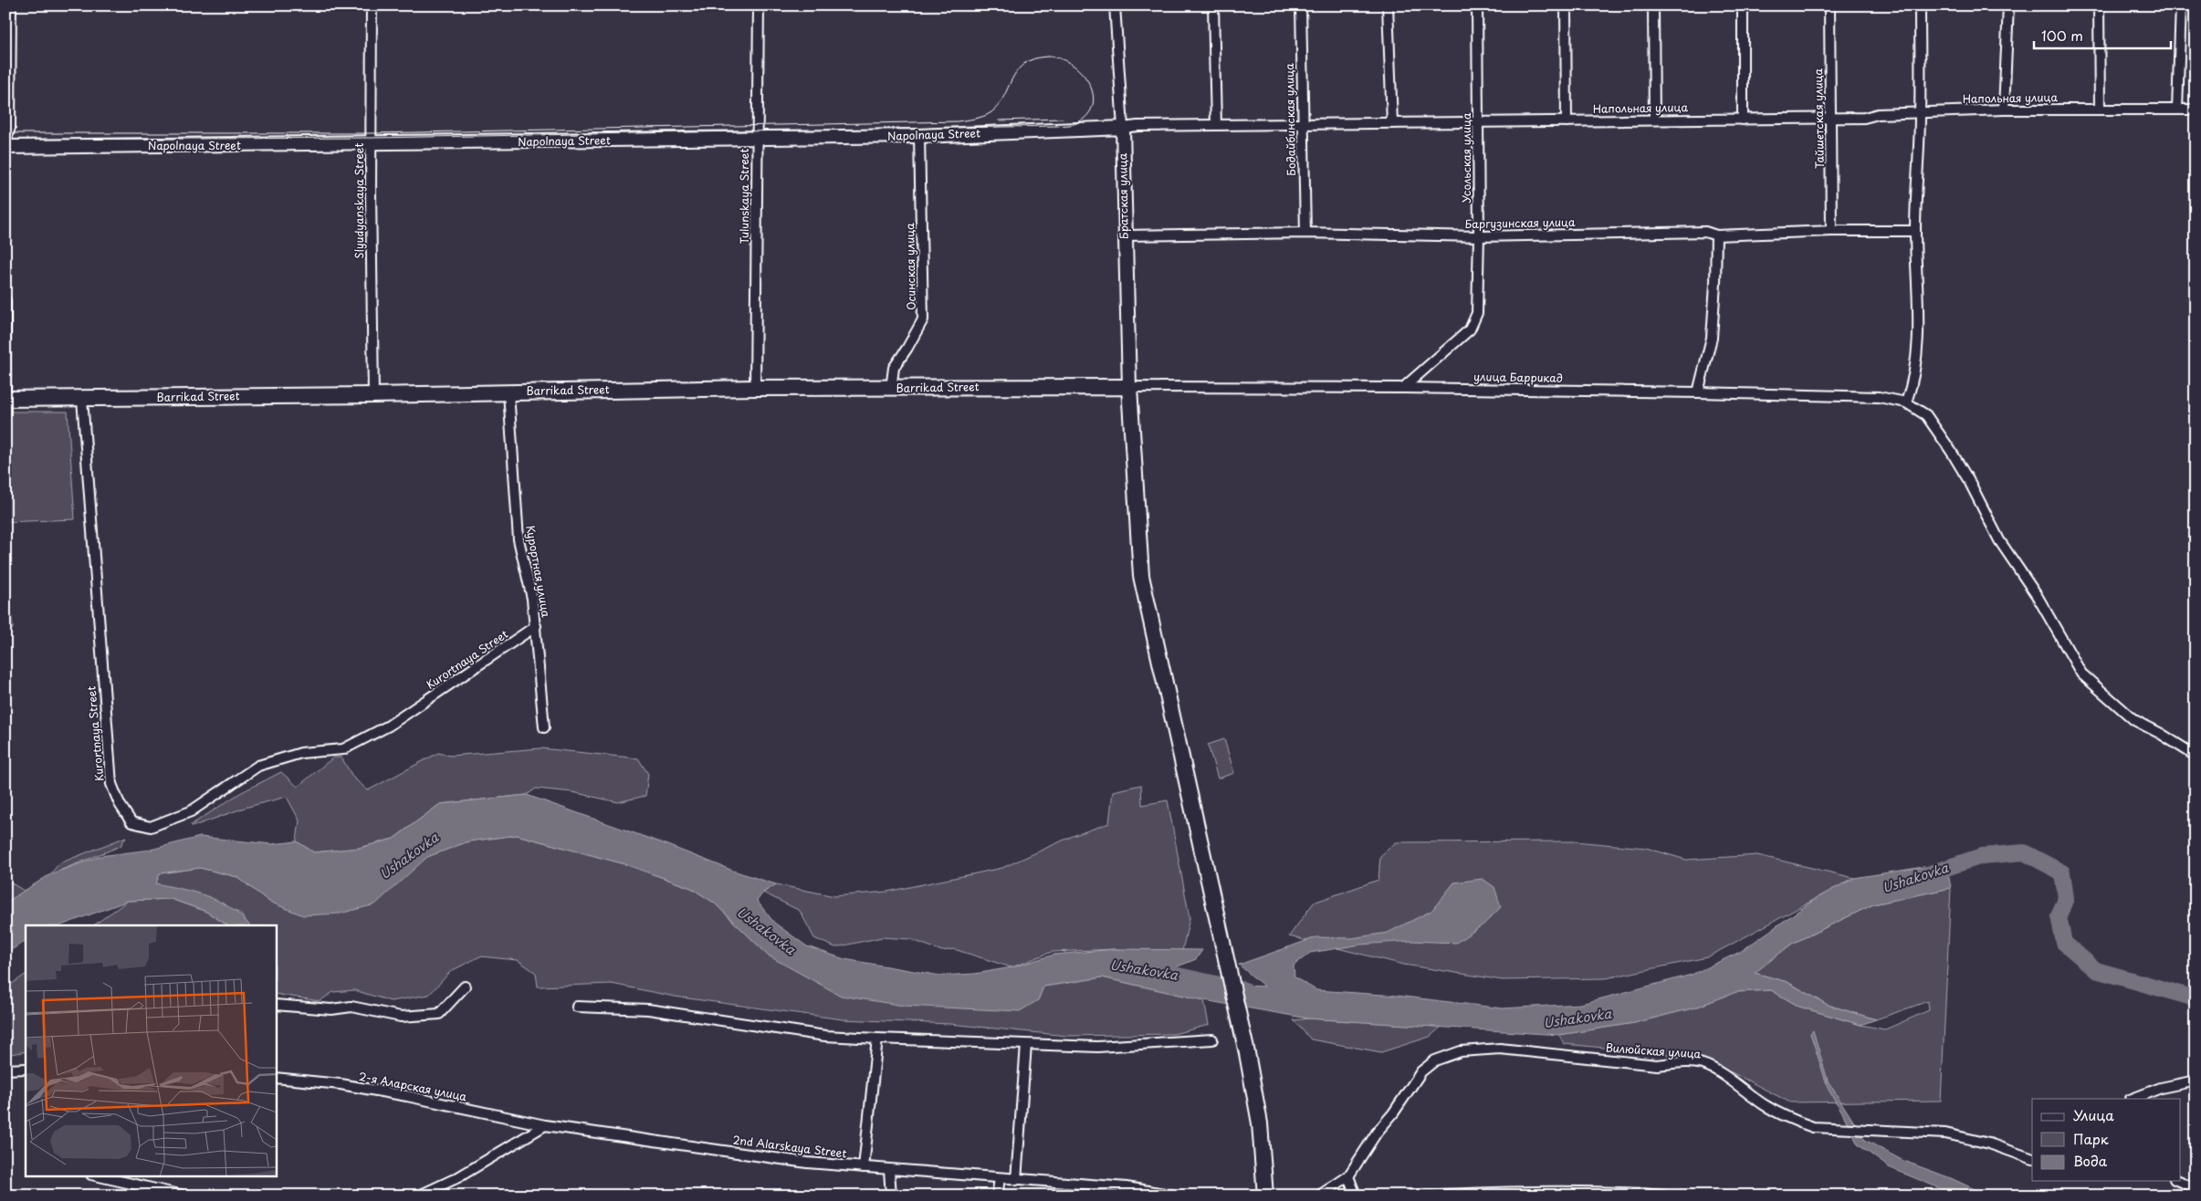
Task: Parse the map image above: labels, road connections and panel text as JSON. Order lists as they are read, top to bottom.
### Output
{
  "streets": {
    "main road": ["Barrikad Street"],
    "street": [
      "Напольная улица",
      "Тайшетская улица",
      "Бодайбинская улица",
      "Napolnaya Street",
      "Усольская улица",
      "Tulunskaya Street",
      "Братская улица",
      "Slyudyanskaya Street",
      "Баргузинская улица",
      "Осинская улица",
      "улица Баррикад",
      "Курортная улица",
      "Kurortnaya Street",
      "Вилюйская улица",
      "2-я Аларская улица",
      "2nd Alarskaya Street"
    ]
  },
  "crossings": [
    ["Напольная улица", "Тайшетская улица"],
    ["Напольная улица", "Бодайбинская улица"],
    ["Напольная улица", "Napolnaya Street"],
    ["Напольная улица", "Усольская улица"],
    ["Напольная улица", "Братская улица"],
    ["Тайшетская улица", "Баргузинская улица"],
    ["Бодайбинская улица", "Баргузинская улица"],
    ["Napolnaya Street", "Tulunskaya Street"],
    ["Napolnaya Street", "Братская улица"],
    ["Napolnaya Street", "Slyudyanskaya Street"],
    ["Napolnaya Street", "Осинская улица"],
    ["Усольская улица", "Баргузинская улица"],
    ["Усольская улица", "улица Баррикад"],
    ["Tulunskaya Street", "Barrikad Street"],
    ["Братская улица", "Баргузинская улица"],
    ["Братская улица", "улица Баррикад"],
    ["Братская улица", "Barrikad Street"],
    ["Slyudyanskaya Street", "Barrikad Street"],
    ["Осинская улица", "Barrikad Street"],
    ["улица Баррикад", "Barrikad Street"],
    ["Barrikad Street", "Курортная улица"],
    ["Barrikad Street", "Kurortnaya Street"],
    ["Курортная улица", "Kurortnaya Street"],
    ["2-я Аларская улица", "2nd Alarskaya Street"]
  ],
  "water": ["Ushakovka"],
  "legend": ["Улица", "Парк", "Вода"],
  "scale_bar": "100 m"
}
